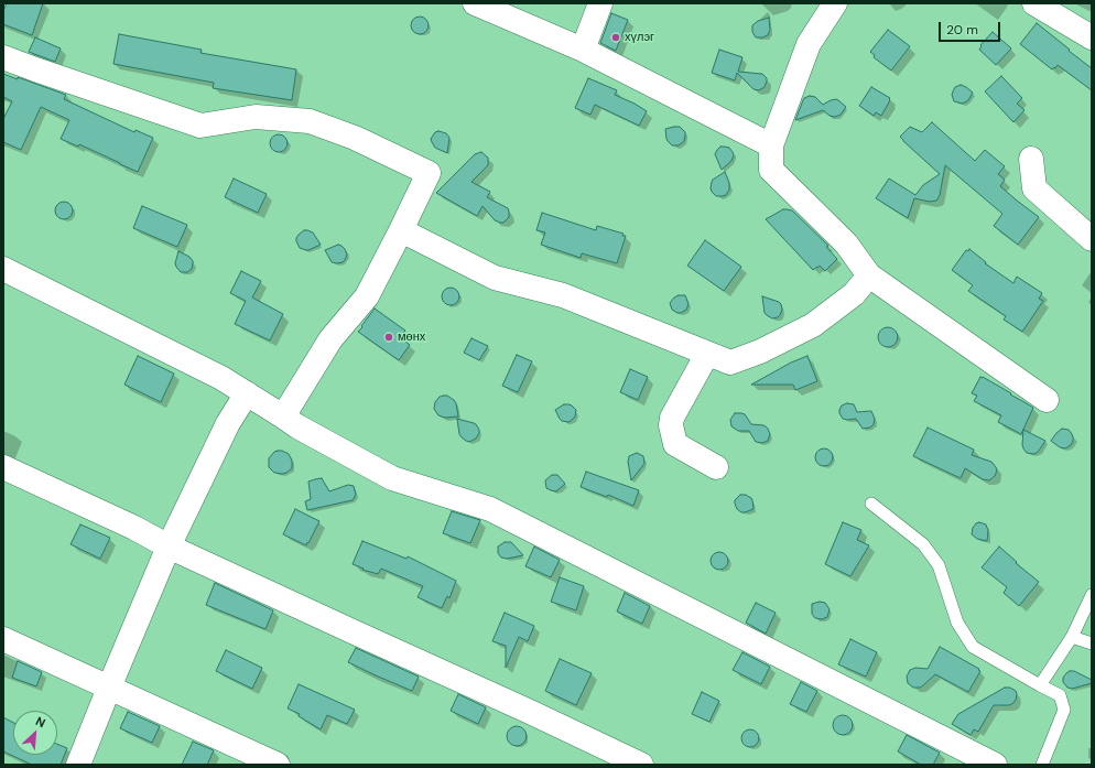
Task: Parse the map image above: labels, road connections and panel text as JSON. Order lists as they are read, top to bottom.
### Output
{
  "places": ["хүлэг", "мөнх"],
  "scale_bar": "20 m",
  "north": "top right"
}
